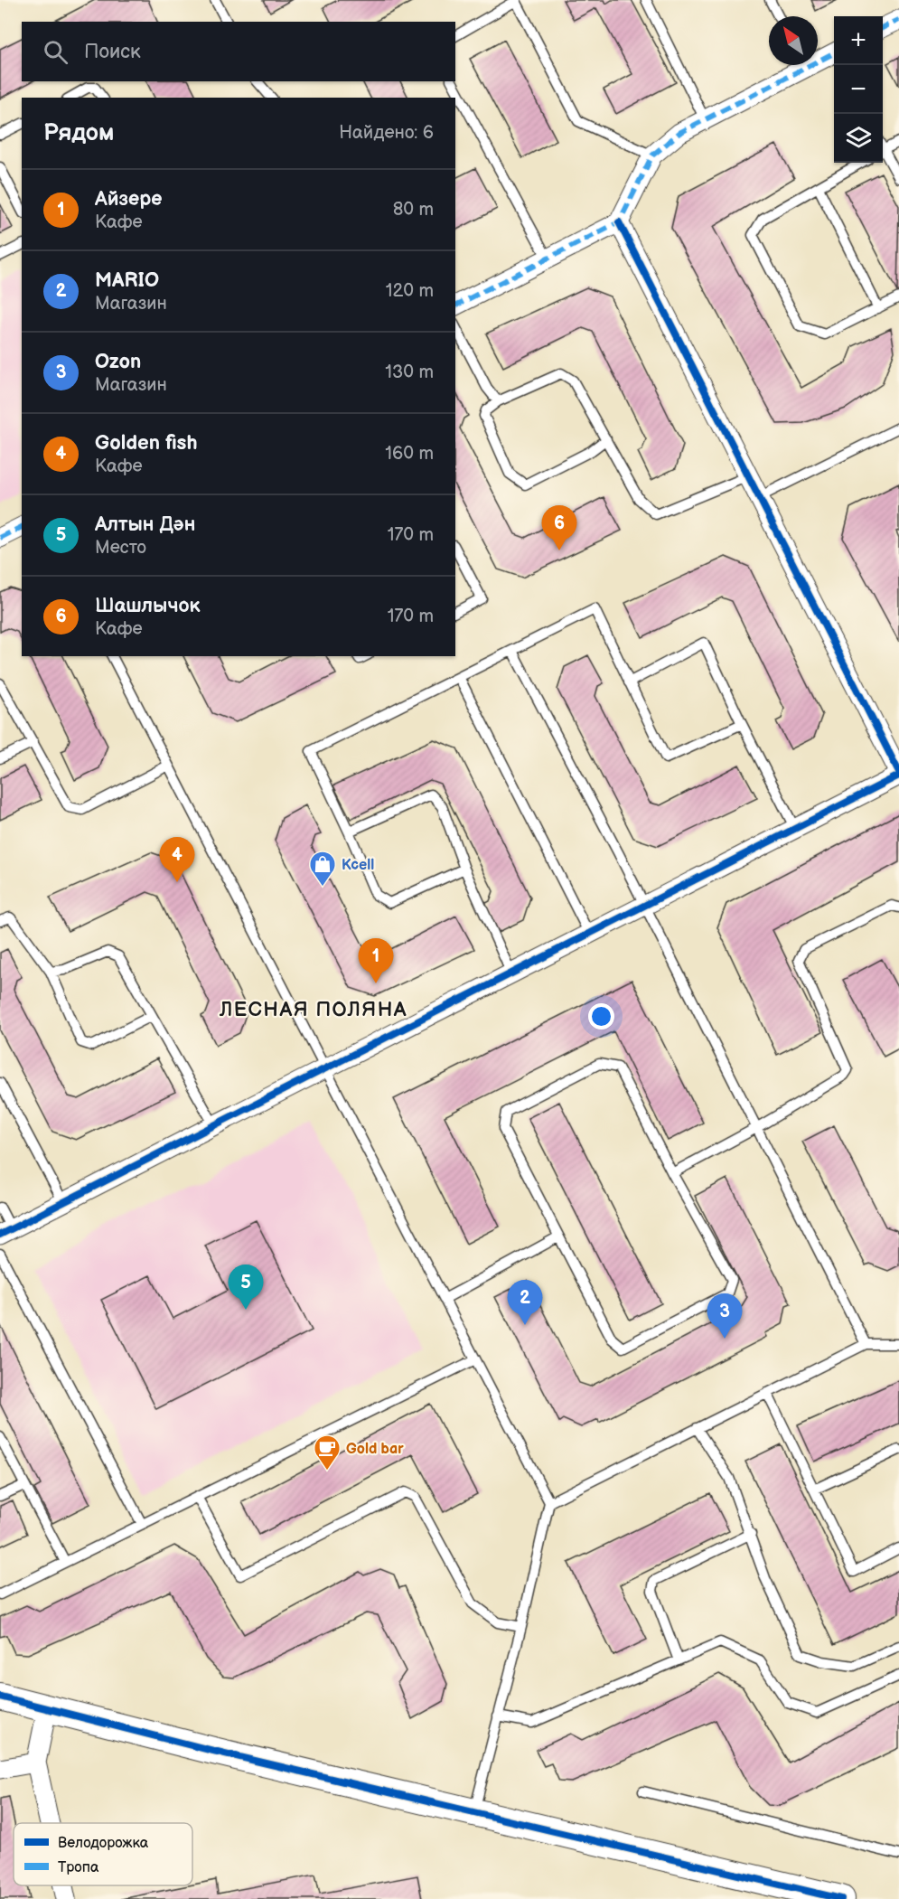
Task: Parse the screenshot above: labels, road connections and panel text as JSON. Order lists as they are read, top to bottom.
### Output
{
  "districts": ["ЛЕСНАЯ ПОЛЯНА"],
  "places": {
    "shop": ["Kcell"],
    "cafe": ["Gold bar"]
  },
  "legend": ["Велодорожка", "Тропа"],
  "north": "top left",
  "page": {
    "map_buttons": ["+", "−"],
    "search": "Поиск",
    "heading": ["Рядом", "Найдено: 6"],
    "list": [
      {
        "mark": "1",
        "name": "Айзере",
        "note": "Кафе",
        "value": "80 m"
      },
      {
        "mark": "2",
        "name": "MARIO",
        "note": "Магазин",
        "value": "120 m"
      },
      {
        "mark": "3",
        "name": "Ozon",
        "note": "Магазин",
        "value": "130 m"
      },
      {
        "mark": "4",
        "name": "Golden fish",
        "note": "Кафе",
        "value": "160 m"
      },
      {
        "mark": "5",
        "name": "Алтын Дән",
        "note": "Место",
        "value": "170 m"
      },
      {
        "mark": "6",
        "name": "Шашлычок",
        "note": "Кафе",
        "value": "170 m"
      }
    ],
    "pins": [
      "6",
      "4",
      "1",
      "5",
      "2",
      "3"
    ]
  }
}
